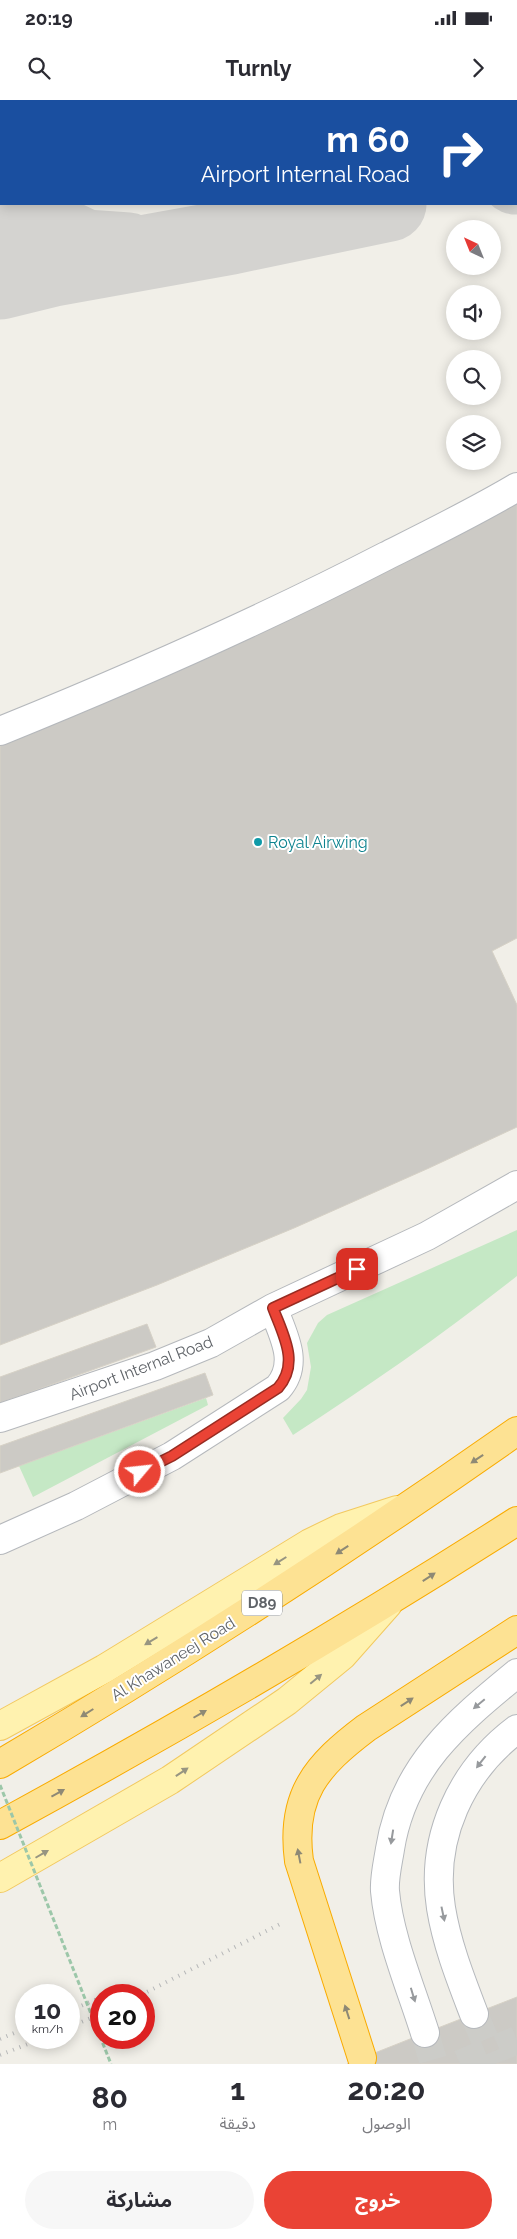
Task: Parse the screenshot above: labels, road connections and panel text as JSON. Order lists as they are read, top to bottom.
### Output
{
  "streets": {
    "highway": ["D89", "Al Khawaneej Road"],
    "lane": ["Airport Internal Road"]
  },
  "places": ["Royal Airwing"],
  "north": "top left",
  "page": {
    "status": "20:19",
    "header": "Turnly",
    "turn": ["60 m", "Airport Internal Road"],
    "speed": "10 km/h",
    "limit": "20",
    "eta": [
      "20:20",
      "الوصول",
      "1",
      "دقيقة",
      "80",
      "m"
    ],
    "buttons": ["خروج", "مشاركة"]
  }
}
